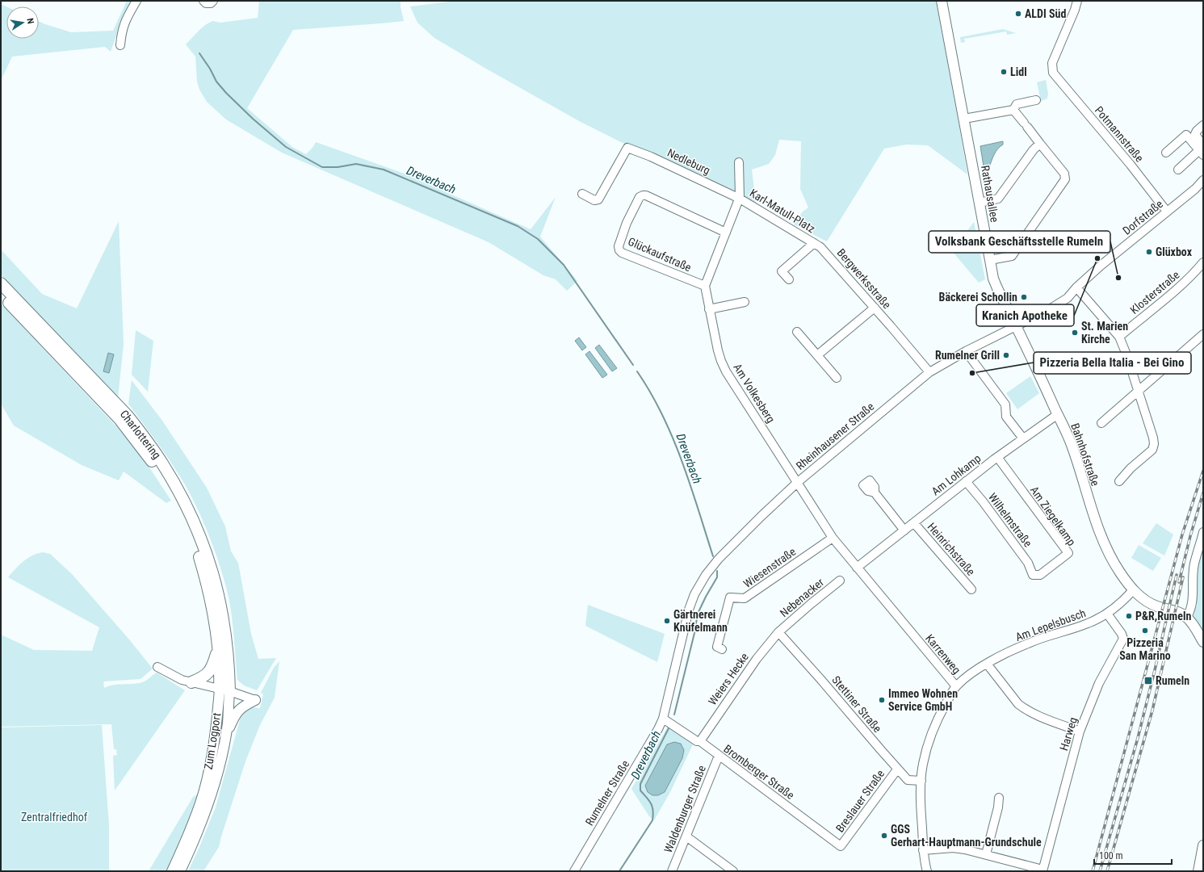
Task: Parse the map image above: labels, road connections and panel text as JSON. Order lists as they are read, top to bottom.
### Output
{
  "streets": {
    "highway": ["Charlottering", "Zum Logport"],
    "main road": ["Rathausallee", "Bahnhofstraße"],
    "street": [
      "Potmannstraße",
      "Nedleburg",
      "Karl-Matull-Platz",
      "Dorfstraße",
      "Glückaufstraße",
      "Bergwerksstraße",
      "Klosterstraße",
      "Am Volkesberg",
      "Rheinhausener Straße",
      "Am Lohkamp",
      "Am Ziegelkamp",
      "Wilhelmstraße",
      "Heinrichstraße",
      "Wiesenstraße",
      "Nebenacker",
      "Am Lepelsbusch",
      "Karrenweg",
      "Weiers Hecke",
      "Stettiner Straße",
      "Harweg",
      "Bromberger Straße",
      "Rumelner Straße",
      "Breslauer Straße",
      "Waldenburger Straße"
    ]
  },
  "crossings": [
    ["Potmannstraße", "Dorfstraße"],
    ["Nedleburg", "Karl-Matull-Platz"],
    ["Rathausallee", "Dorfstraße"],
    ["Rathausallee", "Rheinhausener Straße"],
    ["Rathausallee", "Bahnhofstraße"],
    ["Karl-Matull-Platz", "Bergwerksstraße"],
    ["Dorfstraße", "Rheinhausener Straße"],
    ["Dorfstraße", "Bahnhofstraße"],
    ["Glückaufstraße", "Am Volkesberg"],
    ["Bergwerksstraße", "Rheinhausener Straße"],
    ["Am Volkesberg", "Rheinhausener Straße"],
    ["Am Volkesberg", "Karrenweg"],
    ["Charlottering", "Zum Logport"],
    ["Rheinhausener Straße", "Bahnhofstraße"],
    ["Rheinhausener Straße", "Karrenweg"],
    ["Rheinhausener Straße", "Rumelner Straße"],
    ["Bahnhofstraße", "Am Lohkamp"],
    ["Bahnhofstraße", "Am Lepelsbusch"],
    ["Am Lohkamp", "Am Ziegelkamp"],
    ["Am Lohkamp", "Wilhelmstraße"],
    ["Am Lohkamp", "Heinrichstraße"],
    ["Am Lohkamp", "Karrenweg"],
    ["Am Ziegelkamp", "Wilhelmstraße"],
    ["Wiesenstraße", "Karrenweg"],
    ["Nebenacker", "Weiers Hecke"],
    ["Nebenacker", "Stettiner Straße"],
    ["Am Lepelsbusch", "Karrenweg"],
    ["Am Lepelsbusch", "Harweg"],
    ["Karrenweg", "Stettiner Straße"],
    ["Weiers Hecke", "Stettiner Straße"],
    ["Weiers Hecke", "Bromberger Straße"],
    ["Stettiner Straße", "Breslauer Straße"],
    ["Bromberger Straße", "Rumelner Straße"],
    ["Bromberger Straße", "Breslauer Straße"],
    ["Bromberger Straße", "Waldenburger Straße"]
  ],
  "water": ["Dreverbach"],
  "parks": ["Zentralfriedhof"],
  "places": {
    "other": [
      "ALDI Süd",
      "Lidl",
      "Glüxbox",
      "Kranich Apotheke",
      "Volksbank Geschäftsstelle Rumeln",
      "Bäckerei Schollin",
      "St. Marien Kirche",
      "Rumelner Grill",
      "Pizzeria Bella Italia - Bei Gino",
      "P&R,Rumeln",
      "Gärtnerei Knüfelmann",
      "Pizzeria San Marino",
      "Immeo Wohnen Service GmbH",
      "GGS Gerhart-Hauptmann-Grundschule"
    ],
    "transit": ["Rumeln"]
  },
  "scale_bar": "100 m",
  "north": "right"
}
